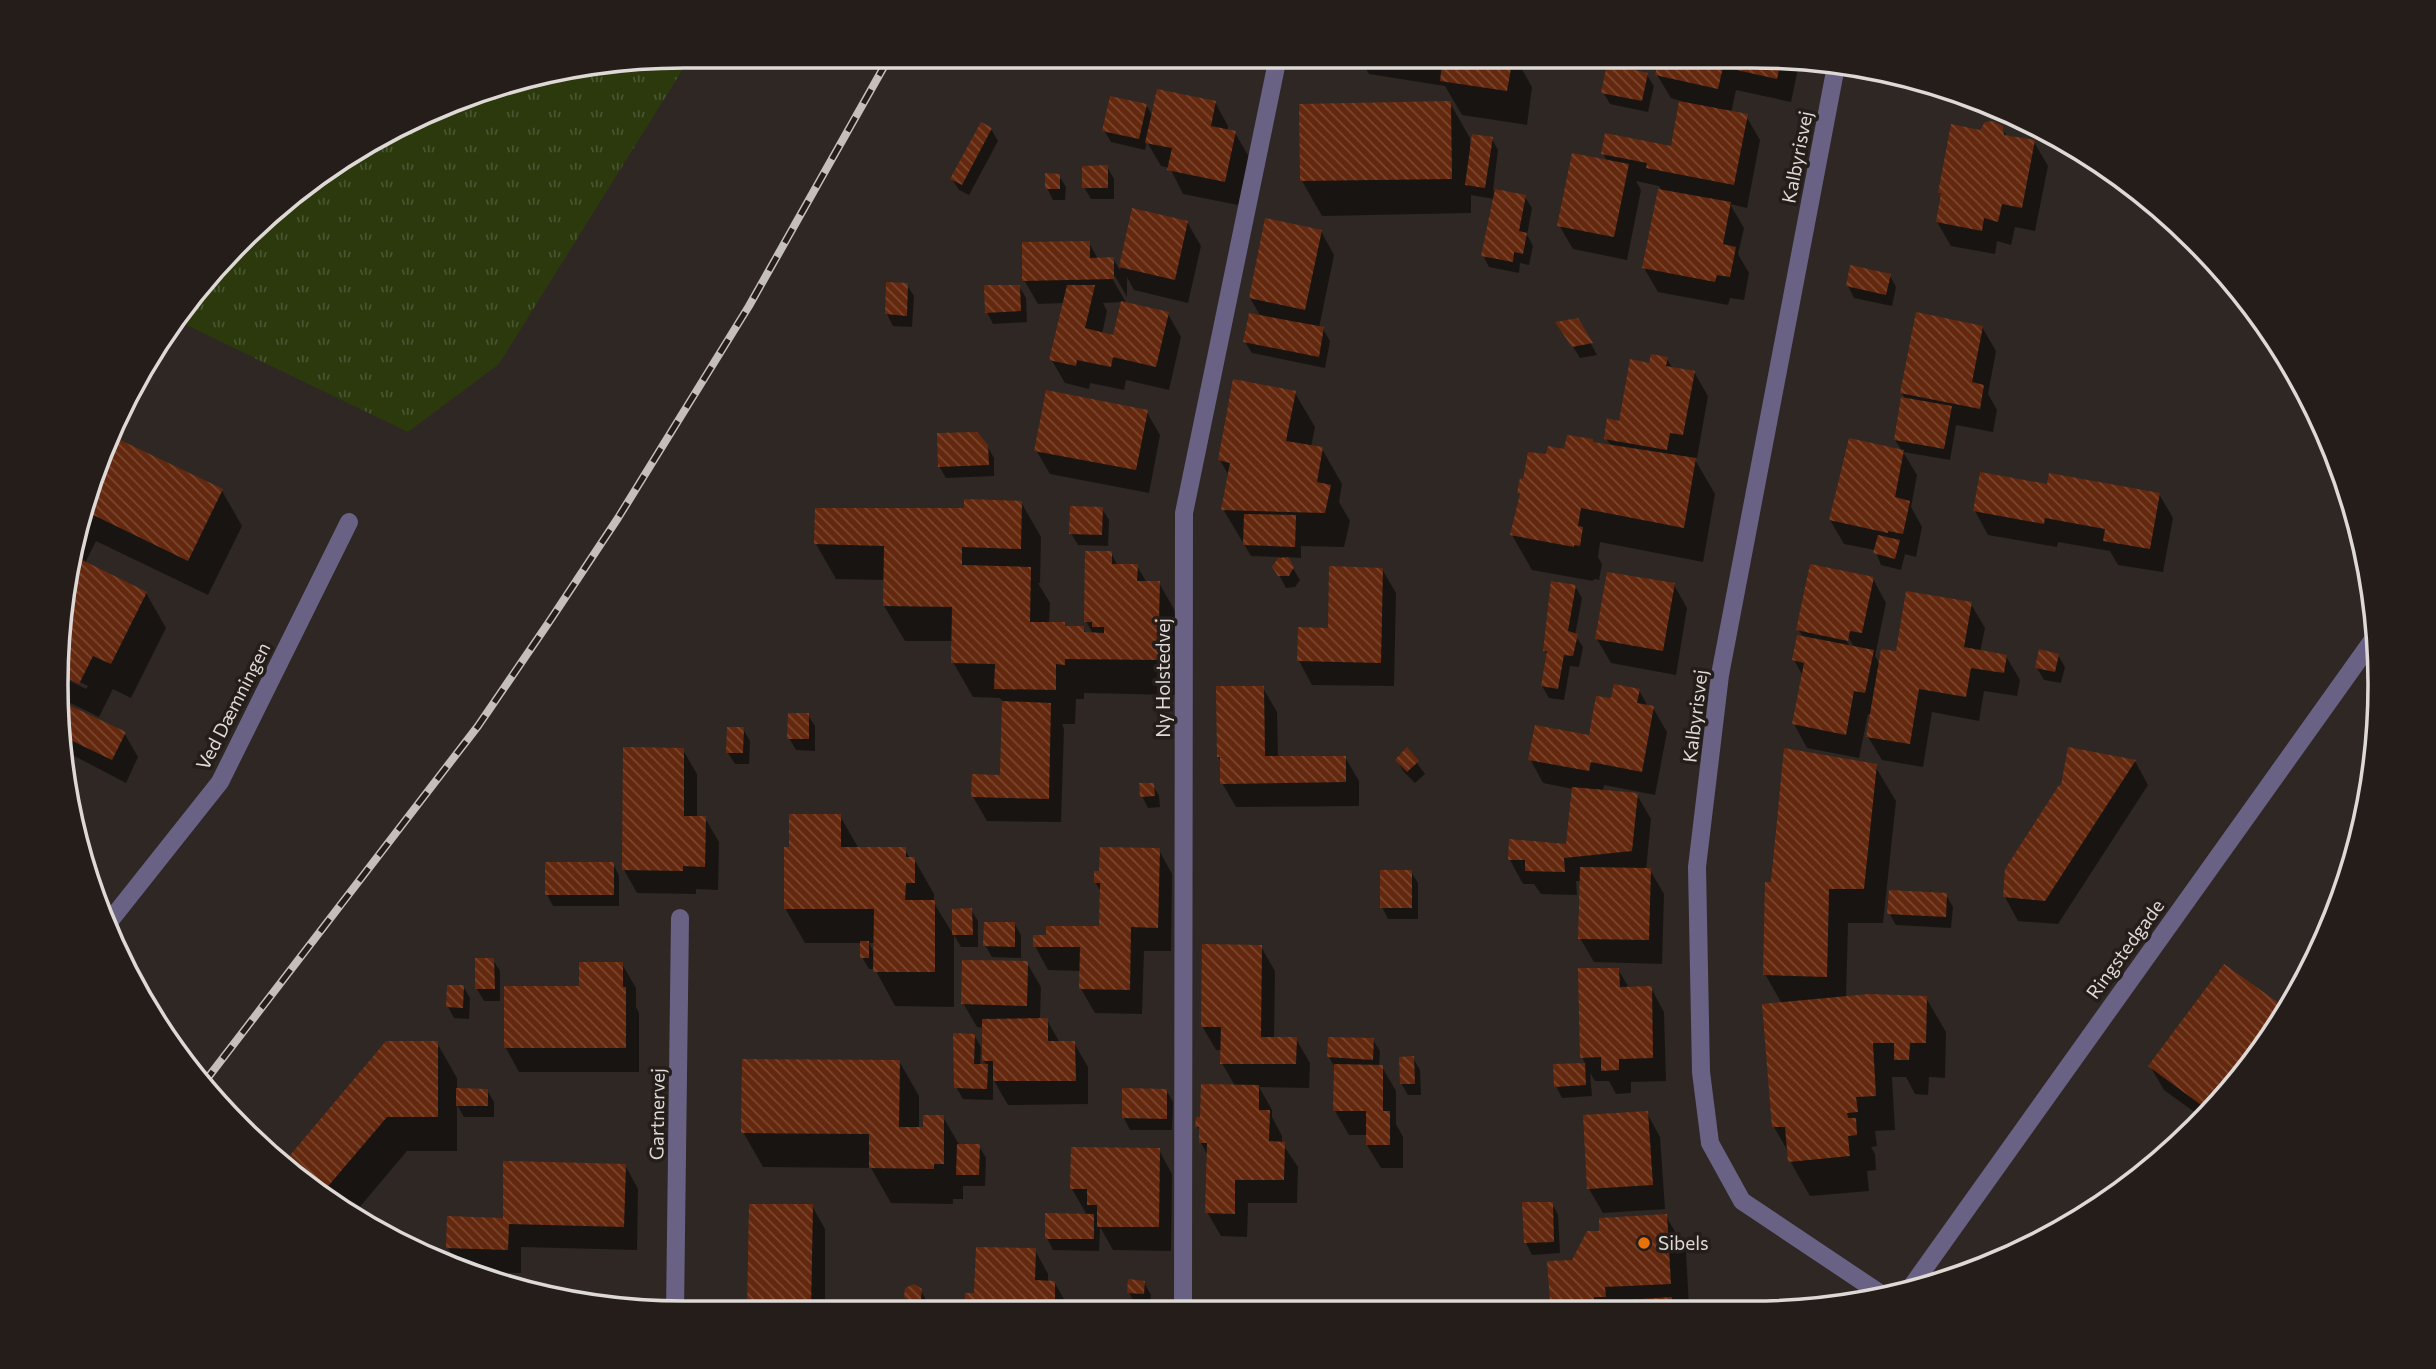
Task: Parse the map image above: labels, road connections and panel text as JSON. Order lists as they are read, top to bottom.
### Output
{
  "streets": {
    "street": [
      "Kalbyrisvej",
      "Ny Holstedvej",
      "Ved Dæmningen",
      "Ringstedgade",
      "Gartnervej"
    ]
  },
  "places": ["Sibels"]
}
